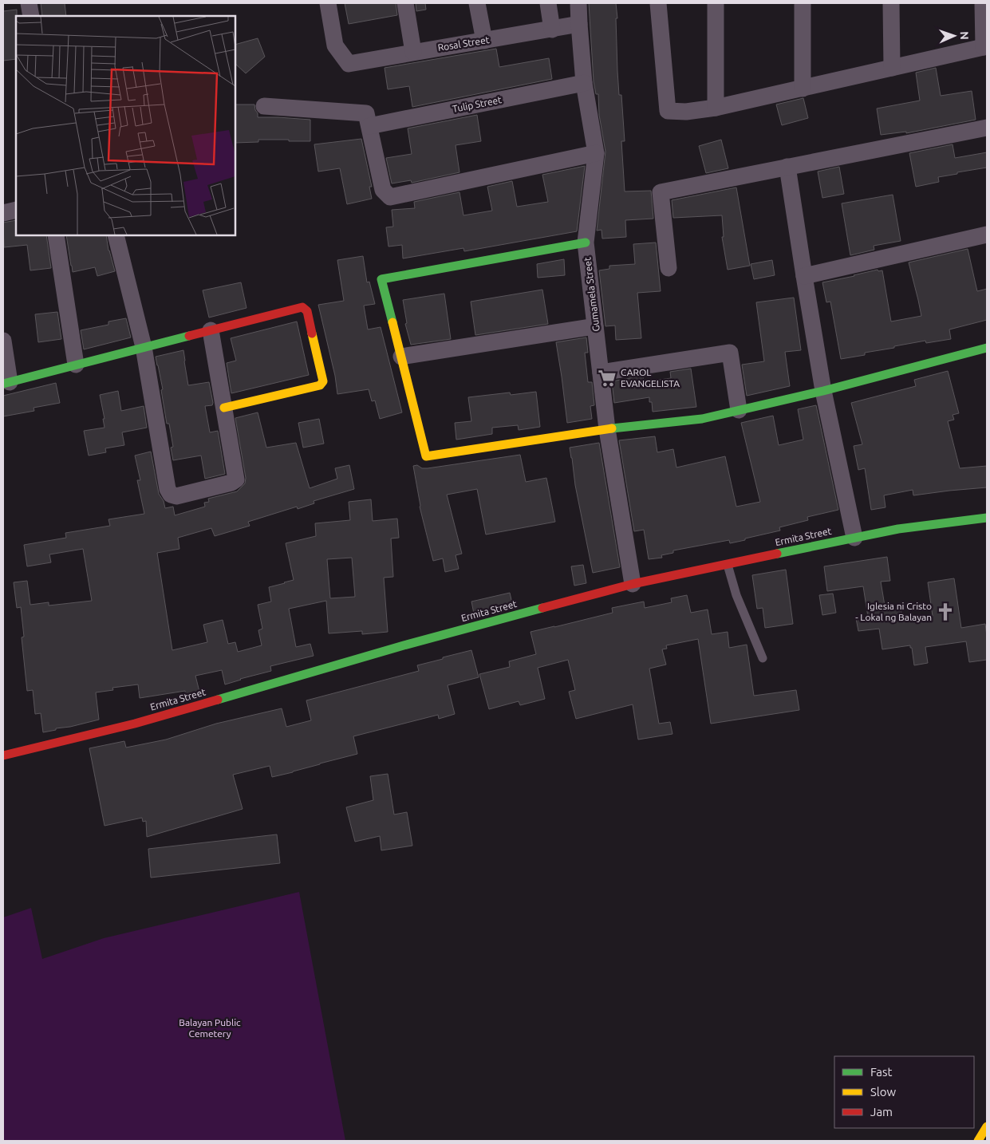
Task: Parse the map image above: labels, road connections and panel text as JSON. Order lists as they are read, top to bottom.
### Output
{
  "streets": {
    "street": [
      "Rosal Street",
      "Tulip Street",
      "Gumamela Street",
      "Ermita Street"
    ]
  },
  "crossings": [
    ["Rosal Street", "Gumamela Street"],
    ["Tulip Street", "Gumamela Street"],
    ["Gumamela Street", "Ermita Street"]
  ],
  "parks": ["Balayan Public Cemetery"],
  "places": {
    "supermarket": ["CAROL EVANGELISTA"],
    "church": ["Iglesia ni Cristo - Lokal ng Balayan"]
  },
  "legend": ["Fast", "Slow", "Jam"],
  "north": "right"
}
